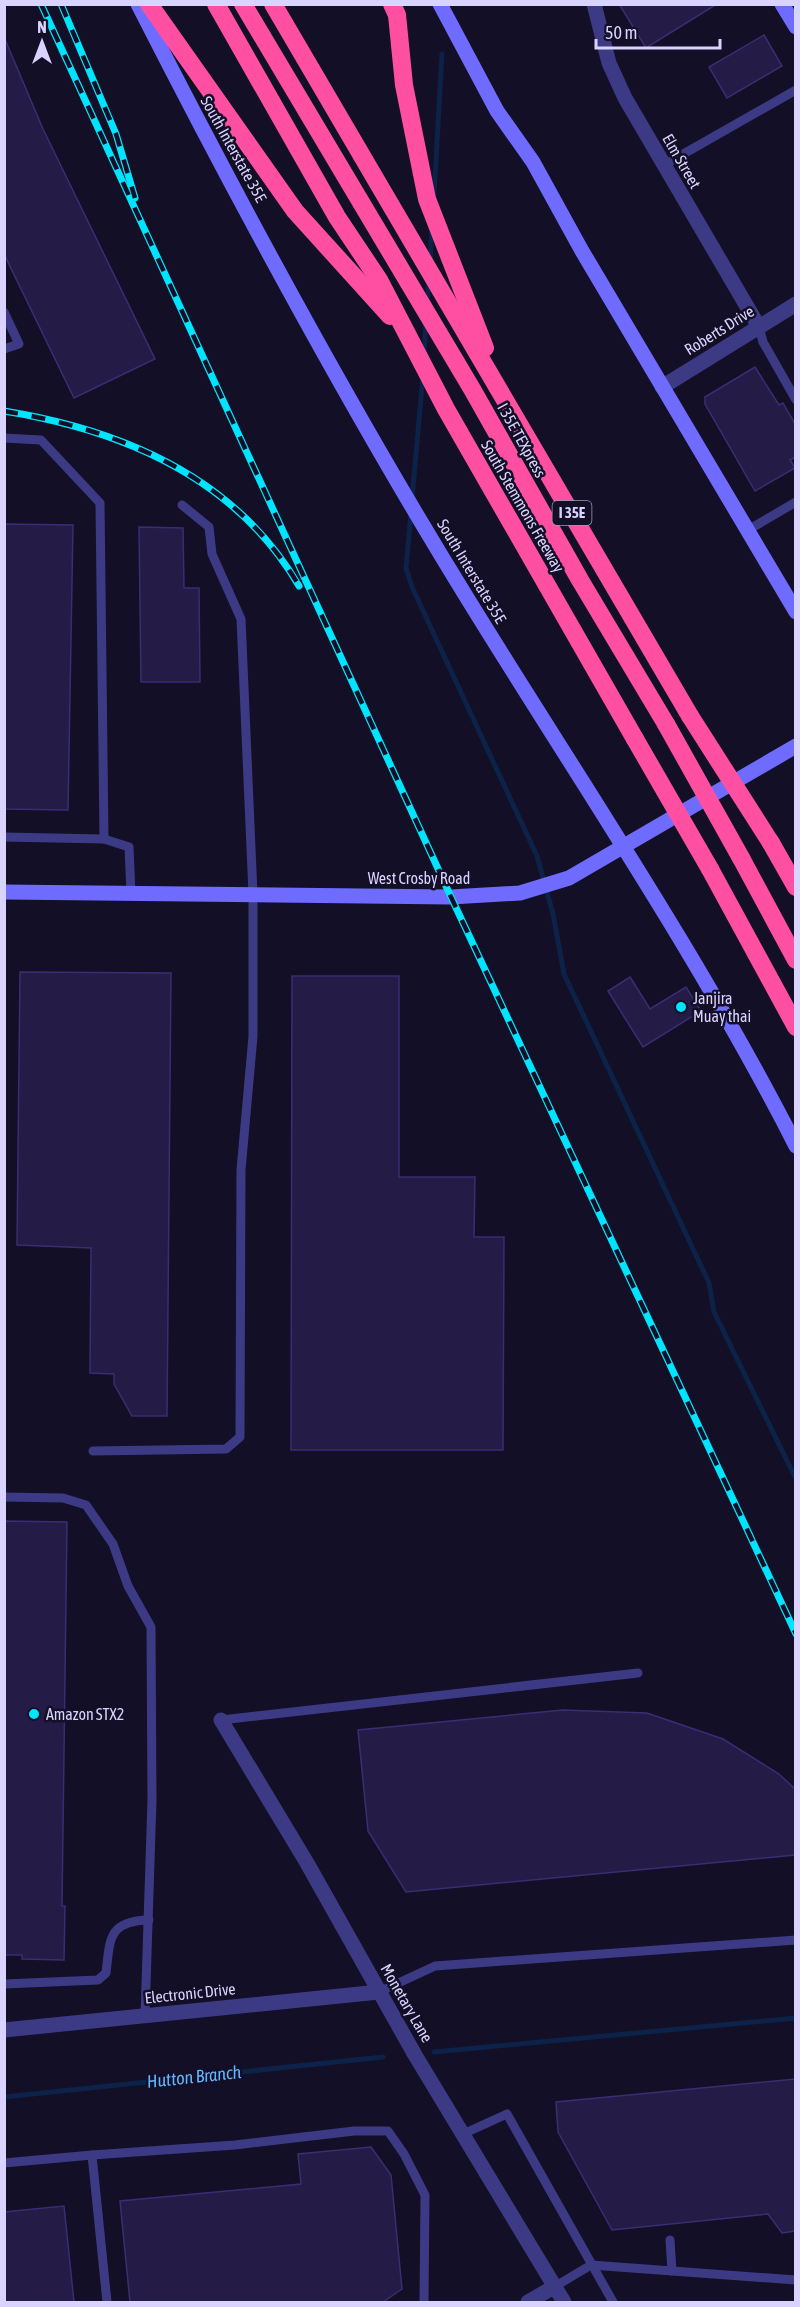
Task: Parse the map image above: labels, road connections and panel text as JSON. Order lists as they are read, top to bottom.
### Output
{
  "streets": {
    "highway": ["I 35E TEXpress", "South Stemmons Freeway", "I 35E"],
    "main road": ["South Interstate 35E", "West Crosby Road"],
    "street": [
      "Elm Street",
      "Roberts Drive",
      "Electronic Drive",
      "Monetary Lane"
    ]
  },
  "crossings": [
    ["South Interstate 35E", "West Crosby Road"],
    ["Elm Street", "Roberts Drive"],
    ["Electronic Drive", "Monetary Lane"]
  ],
  "water": ["Hutton Branch"],
  "places": ["Janjira Muay thai", "Amazon STX2"],
  "scale_bar": "50 m",
  "north": "top"
}
